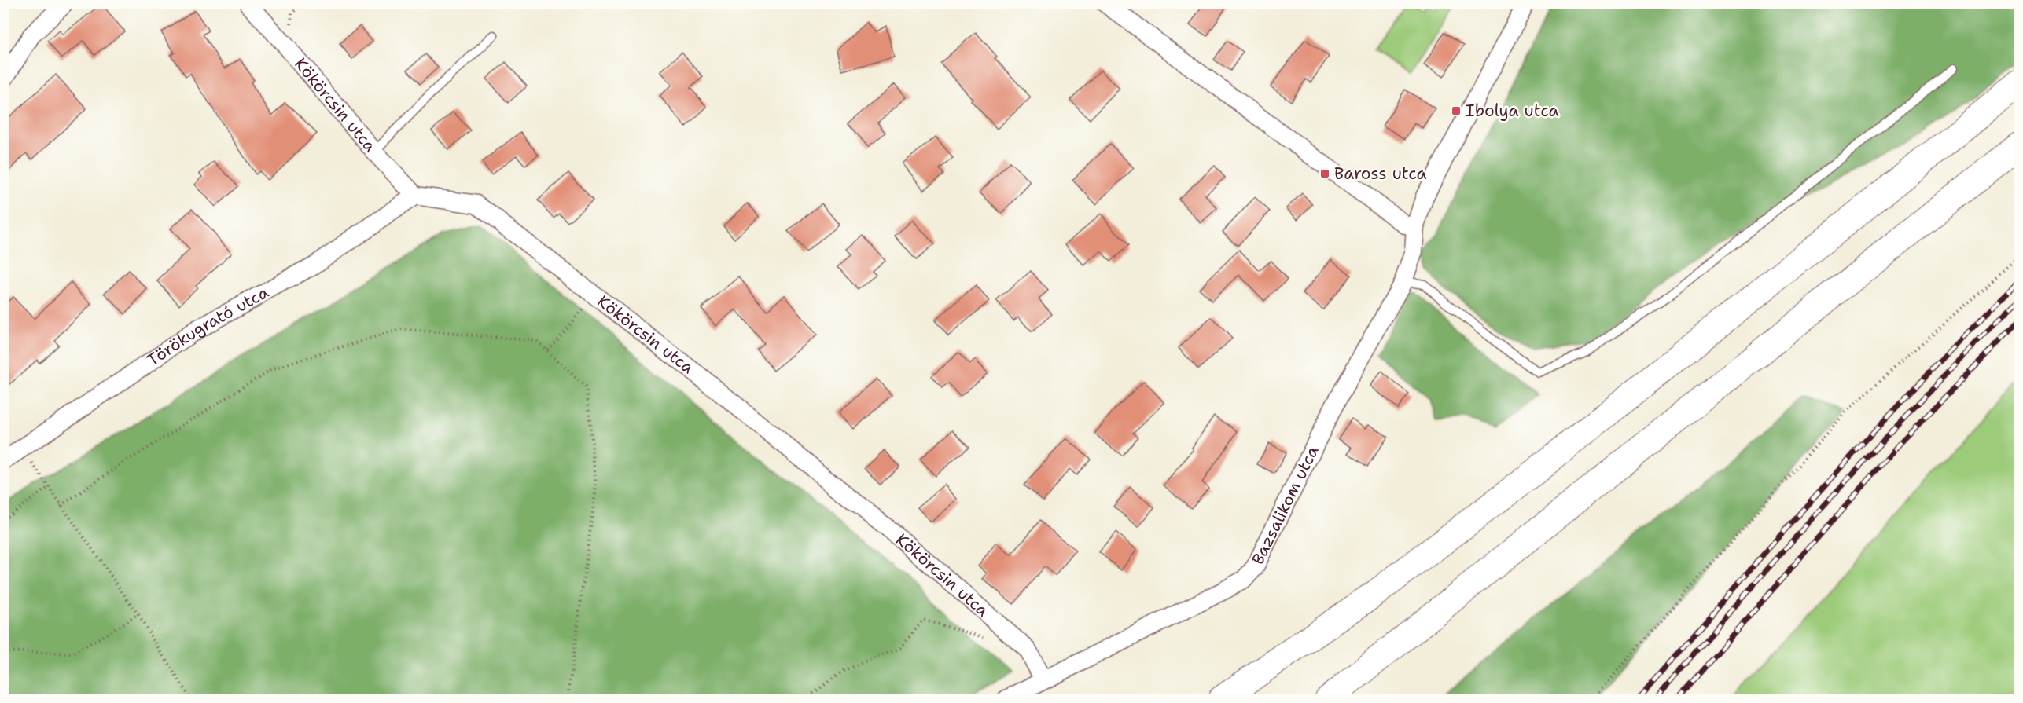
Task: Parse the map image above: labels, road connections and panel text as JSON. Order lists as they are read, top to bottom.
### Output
{
  "streets": {
    "street": ["Kökörcsin utca", "Törökugrató utca", "Bazsalikom utca"]
  },
  "crossings": [
    ["Kökörcsin utca", "Törökugrató utca"],
    ["Kökörcsin utca", "Bazsalikom utca"]
  ],
  "places": {
    "transit": ["Ibolya utca", "Baross utca"]
  }
}
